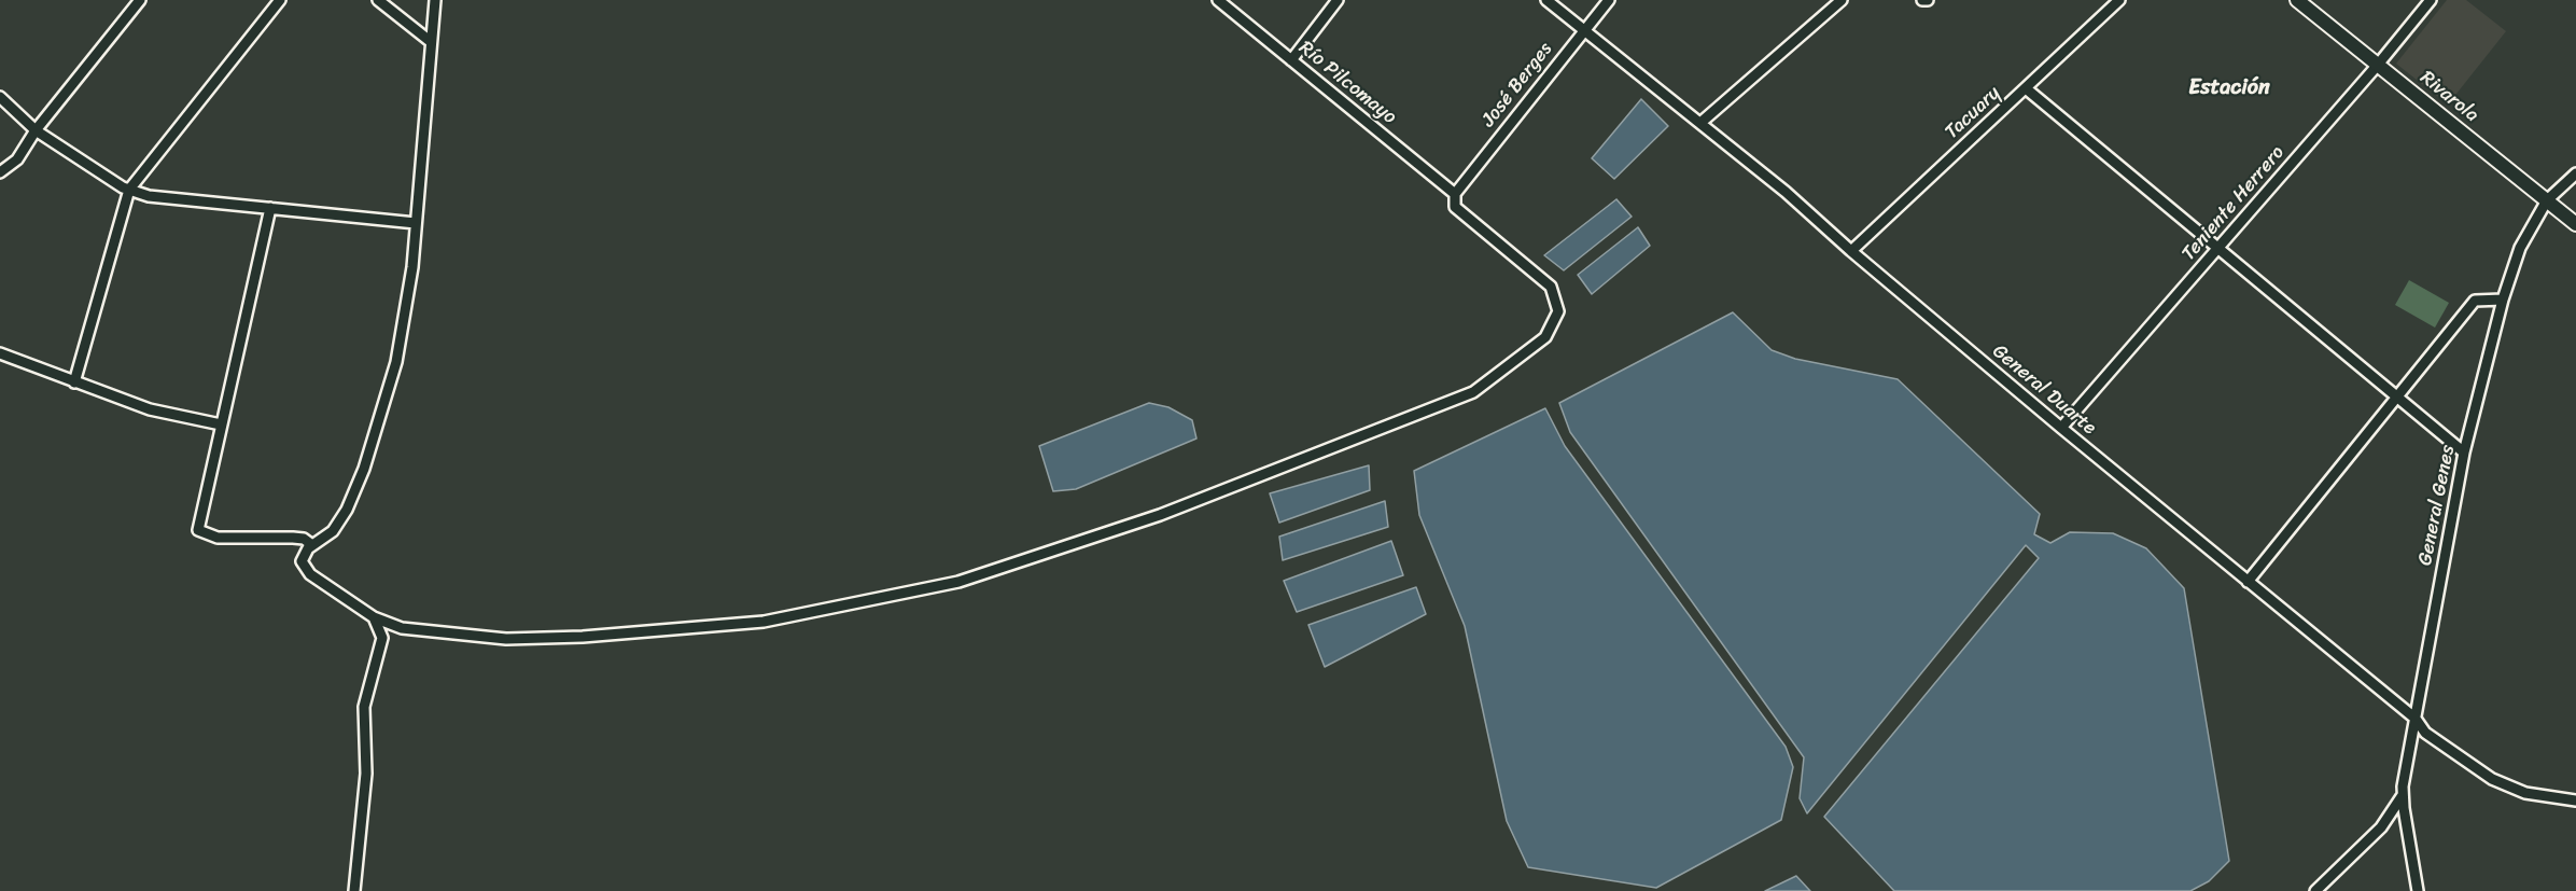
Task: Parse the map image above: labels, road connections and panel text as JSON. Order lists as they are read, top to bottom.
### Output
{
  "streets": {
    "street": [
      "Río Pilcomayo",
      "José Berges",
      "Rivarola",
      "Tacuary",
      "Teniente Herrero",
      "General Duarte",
      "General Genes"
    ]
  },
  "crossings": [
    ["Río Pilcomayo", "José Berges"],
    ["José Berges", "General Duarte"],
    ["Rivarola", "Teniente Herrero"],
    ["Rivarola", "General Genes"],
    ["Tacuary", "General Duarte"],
    ["Teniente Herrero", "General Duarte"],
    ["General Duarte", "General Genes"]
  ],
  "districts": ["Estación"]
}
